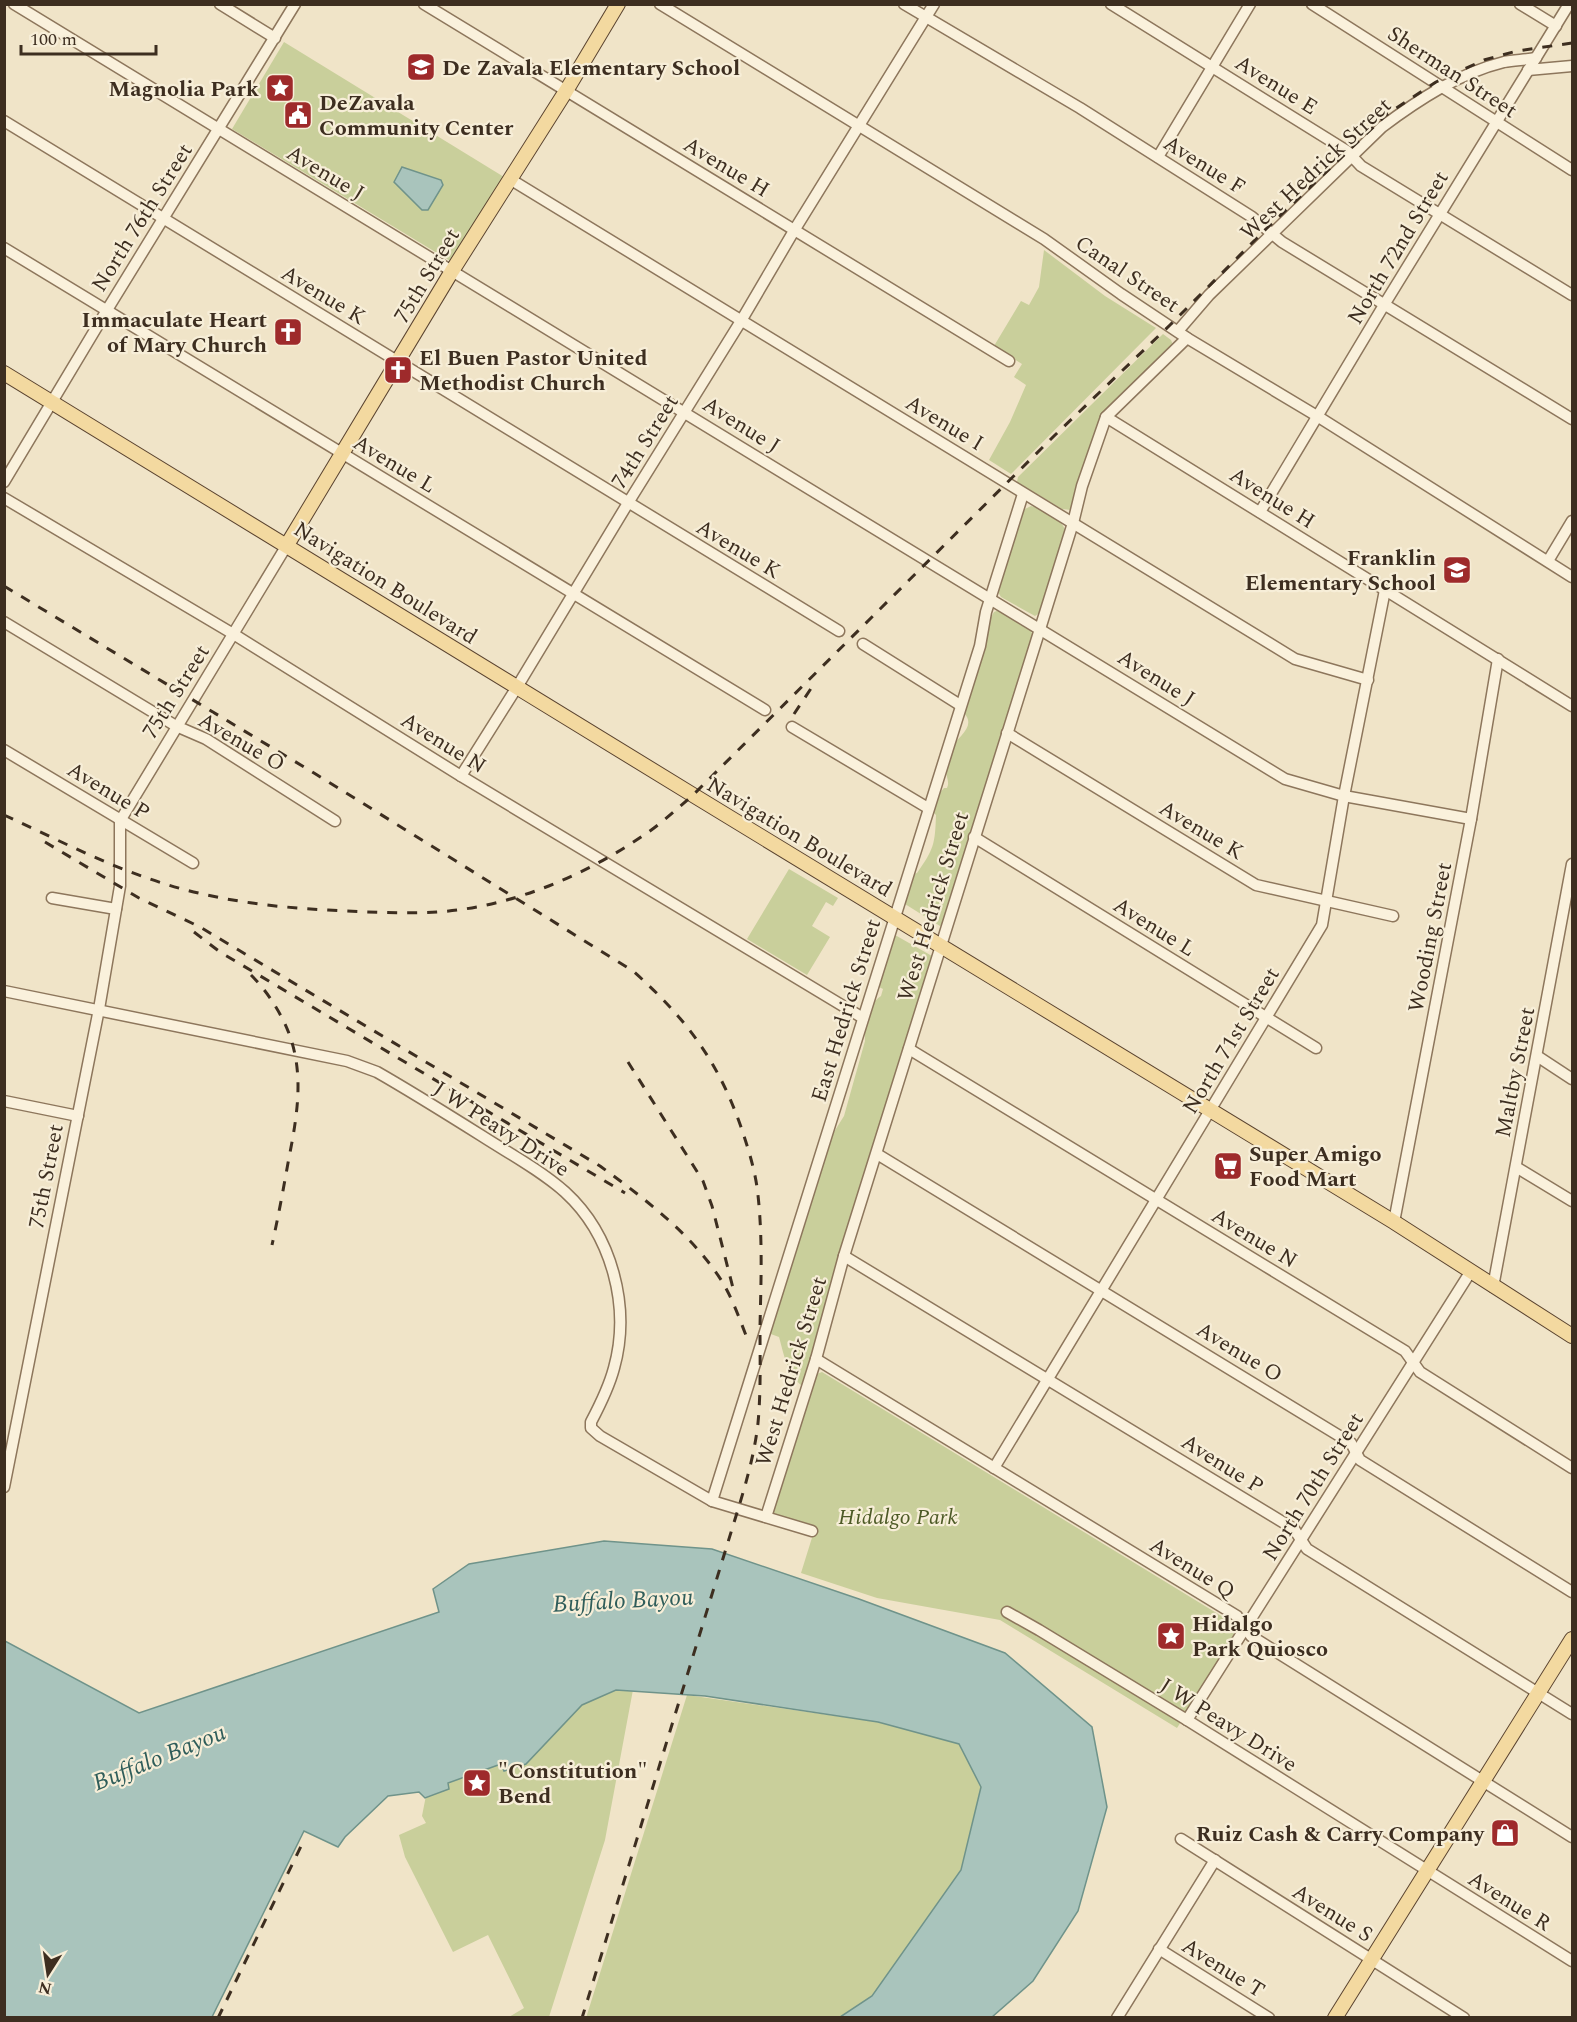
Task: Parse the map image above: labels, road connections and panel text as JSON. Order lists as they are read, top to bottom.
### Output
{
  "streets": {
    "main road": ["75th Street", "Navigation Boulevard"],
    "street": [
      "Sherman Street",
      "Avenue E",
      "Avenue F",
      "Avenue H",
      "West Hedrick Street",
      "Avenue J",
      "North 76th Street",
      "North 72nd Street",
      "Canal Street",
      "Avenue K",
      "Avenue I",
      "74th Street",
      "Avenue L",
      "Avenue O",
      "Avenue N",
      "Avenue P",
      "Wooding Street",
      "East Hedrick Street",
      "North 71st Street",
      "Maltby Street",
      "J W Peavy Drive",
      "North 70th Street",
      "Avenue Q",
      "Avenue R",
      "Avenue S",
      "Avenue T"
    ]
  },
  "crossings": [
    ["Sherman Street", "West Hedrick Street"],
    ["Sherman Street", "North 72nd Street"],
    ["Avenue E", "West Hedrick Street"],
    ["Avenue E", "North 72nd Street"],
    ["Avenue F", "West Hedrick Street"],
    ["Avenue F", "North 72nd Street"],
    ["Avenue F", "74th Street"],
    ["Avenue H", "West Hedrick Street"],
    ["Avenue H", "North 72nd Street"],
    ["Avenue H", "75th Street"],
    ["Avenue H", "74th Street"],
    ["Avenue H", "Wooding Street"],
    ["Avenue H", "North 71st Street"],
    ["West Hedrick Street", "Avenue J"],
    ["West Hedrick Street", "North 72nd Street"],
    ["West Hedrick Street", "Canal Street"],
    ["West Hedrick Street", "Avenue K"],
    ["West Hedrick Street", "Avenue I"],
    ["West Hedrick Street", "Avenue L"],
    ["West Hedrick Street", "Navigation Boulevard"],
    ["West Hedrick Street", "Avenue O"],
    ["West Hedrick Street", "Avenue N"],
    ["West Hedrick Street", "Avenue P"],
    ["West Hedrick Street", "J W Peavy Drive"],
    ["West Hedrick Street", "Avenue Q"],
    ["Avenue J", "North 76th Street"],
    ["Avenue J", "75th Street"],
    ["Avenue J", "74th Street"],
    ["Avenue J", "Wooding Street"],
    ["Avenue J", "East Hedrick Street"],
    ["Avenue J", "North 71st Street"],
    ["North 76th Street", "Avenue K"],
    ["North 76th Street", "Avenue L"],
    ["North 76th Street", "Navigation Boulevard"],
    ["North 72nd Street", "Canal Street"],
    ["Canal Street", "74th Street"],
    ["75th Street", "Avenue K"],
    ["75th Street", "Avenue I"],
    ["75th Street", "Avenue L"],
    ["75th Street", "Navigation Boulevard"],
    ["75th Street", "Avenue O"],
    ["75th Street", "Avenue N"],
    ["75th Street", "Avenue P"],
    ["75th Street", "J W Peavy Drive"],
    ["Avenue K", "74th Street"],
    ["Avenue K", "North 71st Street"],
    ["Avenue I", "74th Street"],
    ["Avenue I", "East Hedrick Street"],
    ["Avenue I", "North 71st Street"],
    ["74th Street", "Avenue L"],
    ["74th Street", "Navigation Boulevard"],
    ["74th Street", "Avenue N"],
    ["Avenue L", "North 71st Street"],
    ["Navigation Boulevard", "Wooding Street"],
    ["Navigation Boulevard", "East Hedrick Street"],
    ["Navigation Boulevard", "North 71st Street"],
    ["Navigation Boulevard", "Maltby Street"],
    ["Navigation Boulevard", "North 70th Street"],
    ["Avenue O", "North 71st Street"],
    ["Avenue O", "North 70th Street"],
    ["Avenue N", "East Hedrick Street"],
    ["Avenue N", "North 71st Street"],
    ["Avenue N", "North 70th Street"],
    ["Avenue P", "North 71st Street"],
    ["Avenue P", "North 70th Street"],
    ["East Hedrick Street", "J W Peavy Drive"],
    ["North 71st Street", "Avenue Q"],
    ["J W Peavy Drive", "North 70th Street"],
    ["J W Peavy Drive", "Avenue R"],
    ["North 70th Street", "Avenue Q"]
  ],
  "water": ["Buffalo Bayou"],
  "parks": ["Hidalgo Park"],
  "places": {
    "school or university": ["De Zavala Elementary School", "Franklin Elementary School"],
    "place": ["Magnolia Park", "Hidalgo Park Quiosco", "\"Constitution\" Bend"],
    "public building": ["DeZavala Community Center"],
    "church": ["Immaculate Heart of Mary Church", "El Buen Pastor United Methodist Church"],
    "supermarket": ["Super Amigo Food Mart"],
    "shop": ["Ruiz Cash & Carry Company"]
  },
  "scale_bar": "100 m",
  "north": "bottom"
}
